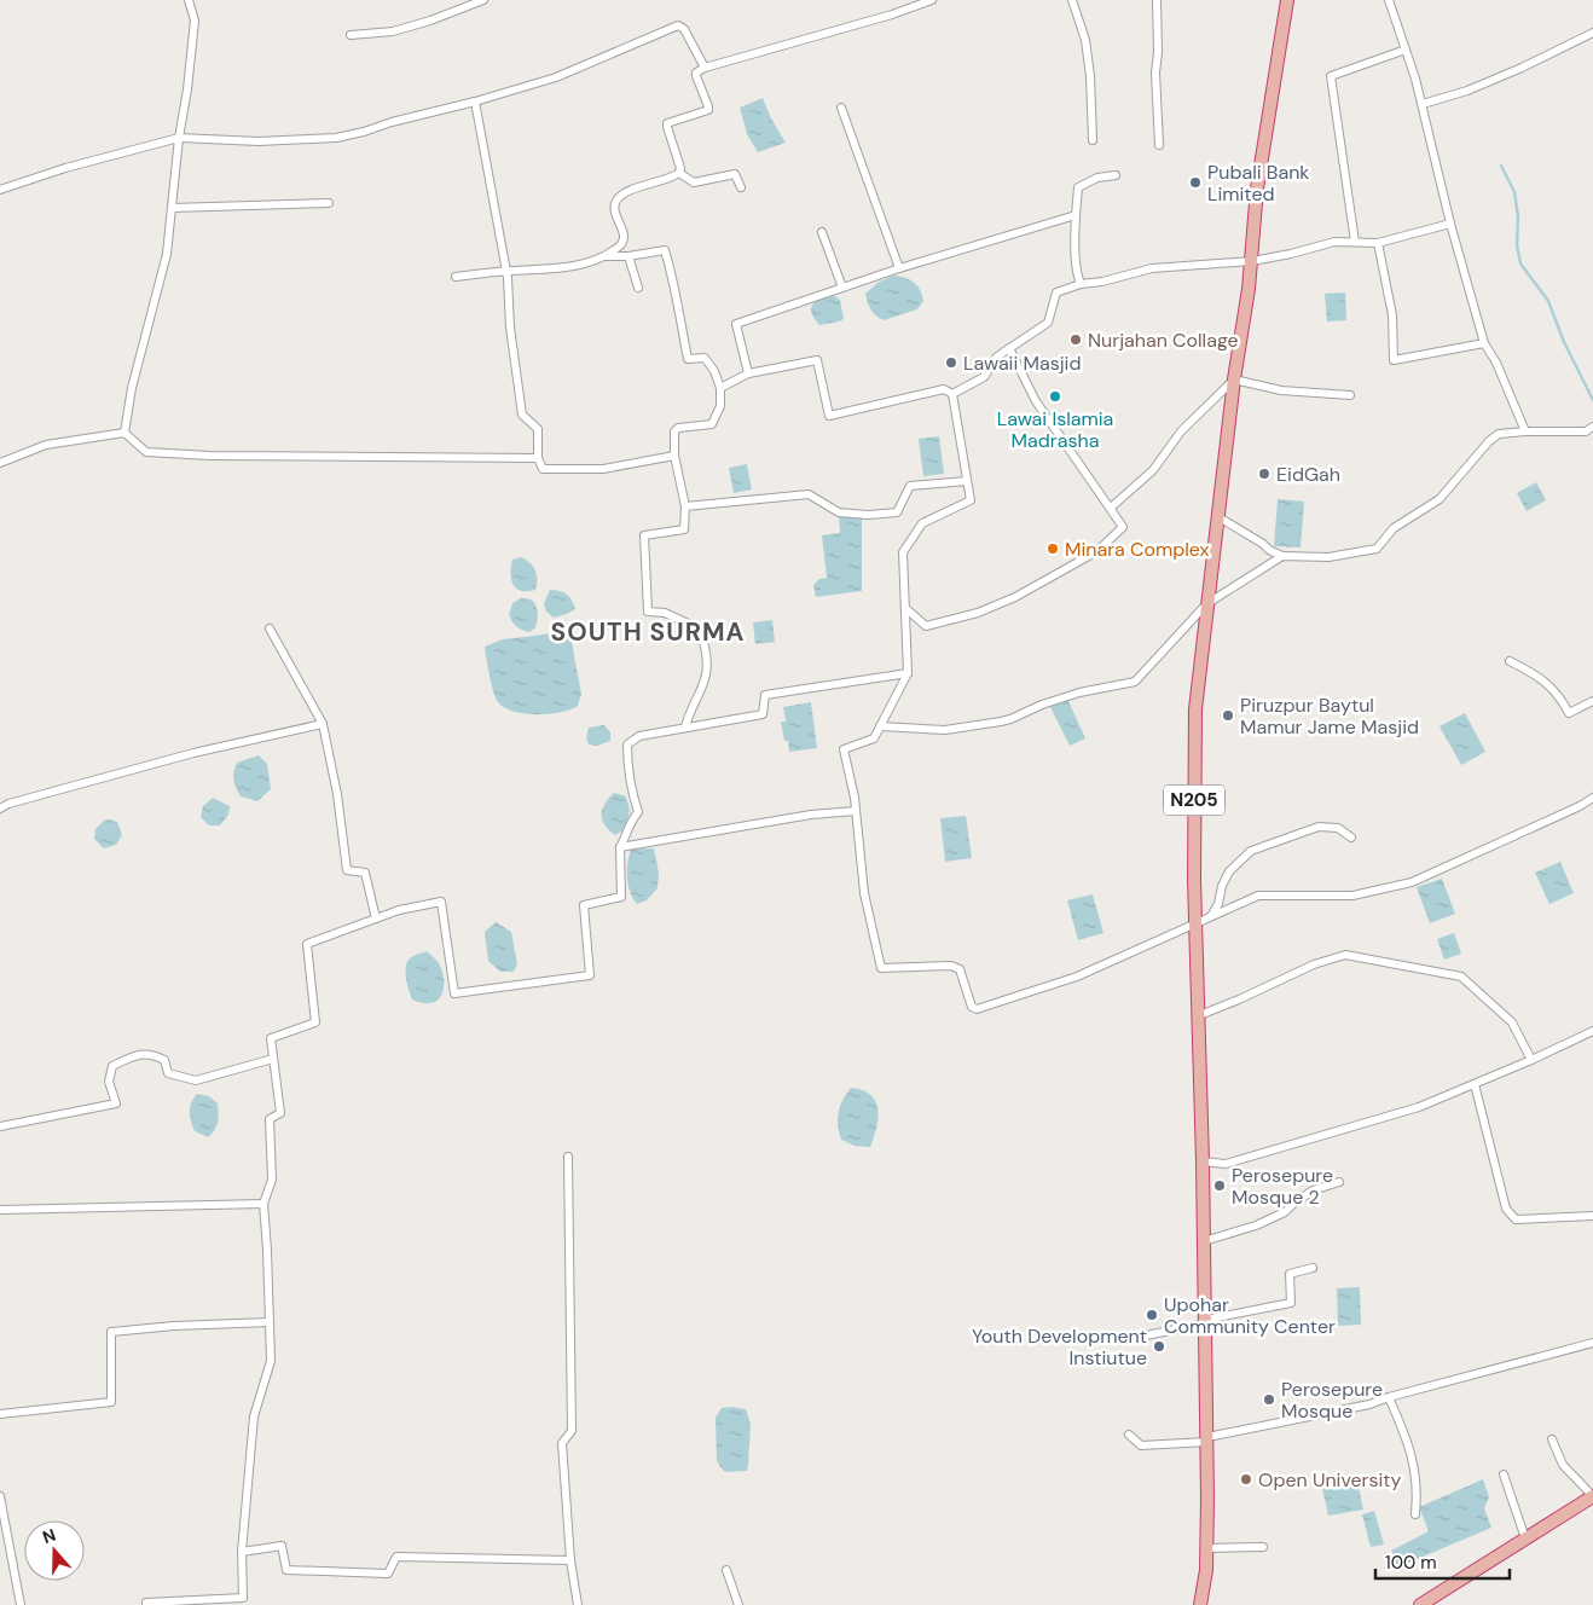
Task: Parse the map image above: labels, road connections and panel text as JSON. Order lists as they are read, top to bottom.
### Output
{
  "streets": {
    "highway": ["N205"]
  },
  "districts": ["SOUTH SURMA"],
  "places": [
    "Pubali Bank Limited",
    "Nurjahan Collage",
    "Lawaii Masjid",
    "Lawai Islamia Madrasha",
    "EidGah",
    "Minara Complex",
    "Piruzpur Baytul Mamur Jame Masjid",
    "Perosepure Mosque 2",
    "Upohar Community Center",
    "Youth Development Instiutue",
    "Perosepure Mosque",
    "Open University"
  ],
  "scale_bar": "100 m",
  "north": "top"
}
